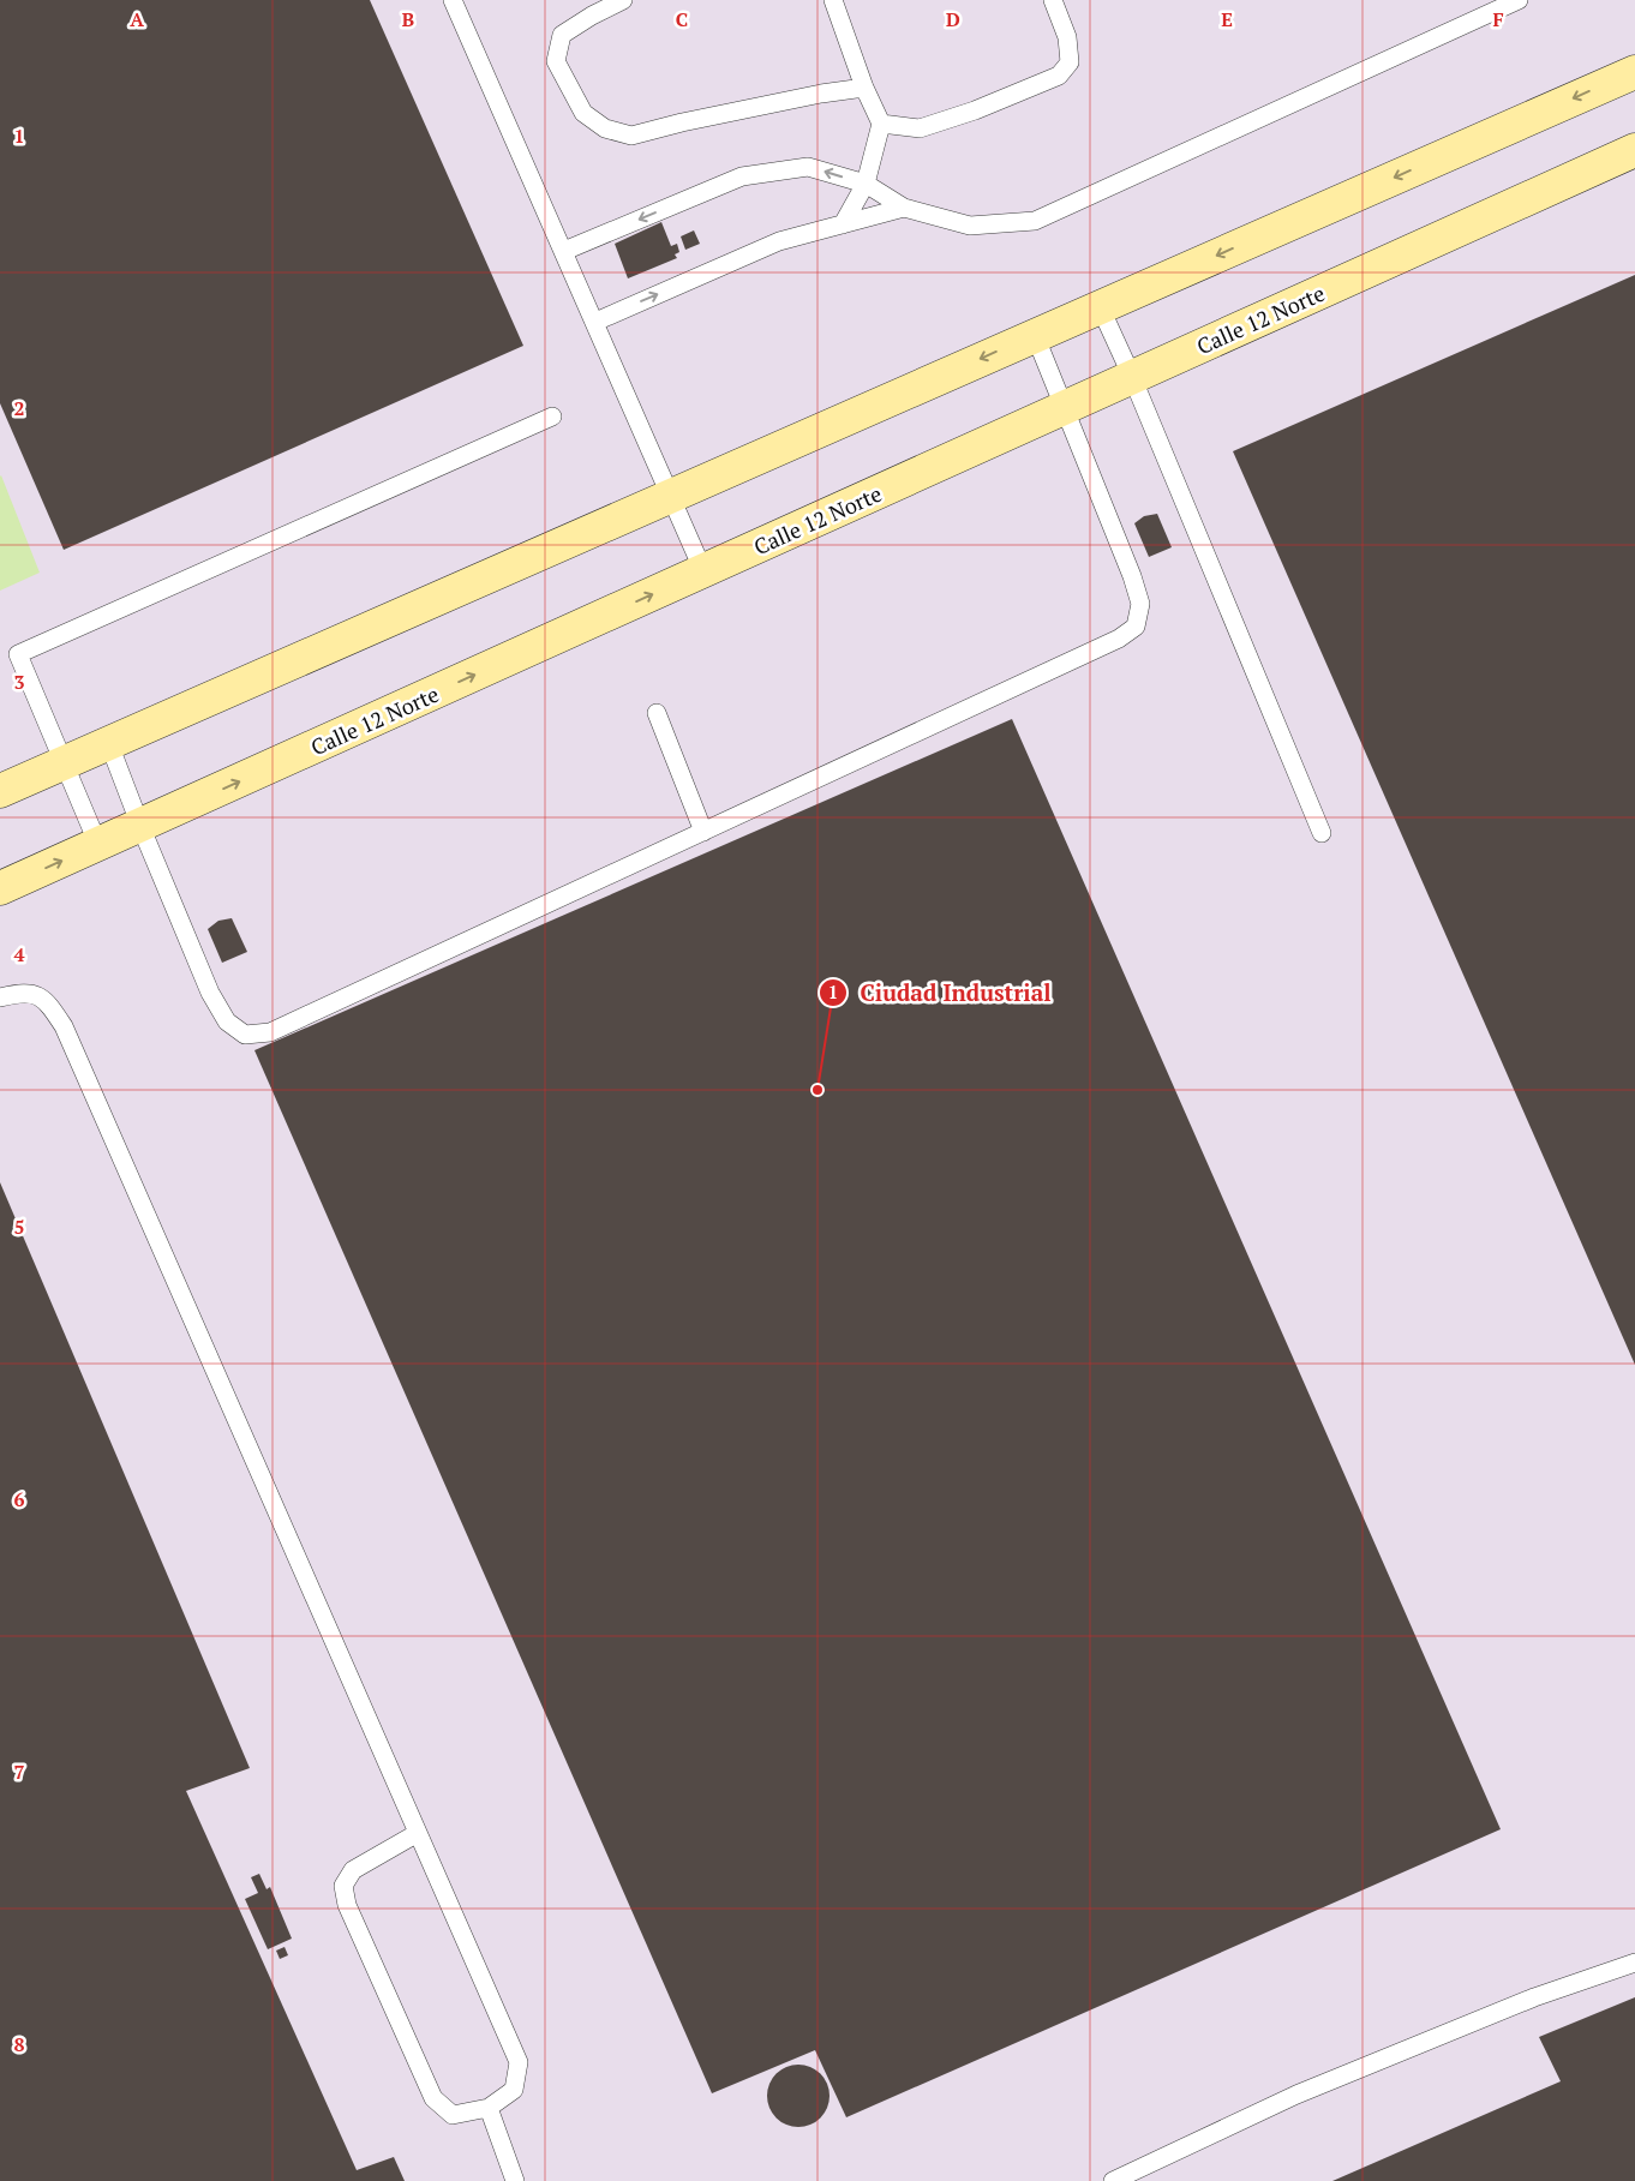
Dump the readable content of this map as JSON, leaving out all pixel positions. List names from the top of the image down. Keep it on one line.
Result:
{"streets":{"main road":["Calle 12 Norte"]},"places":["Ciudad Industrial"],"grid":{"columns":["A","B","C","D","E","F"],"rows":["1","2","3","4","5","6","7","8"]}}
